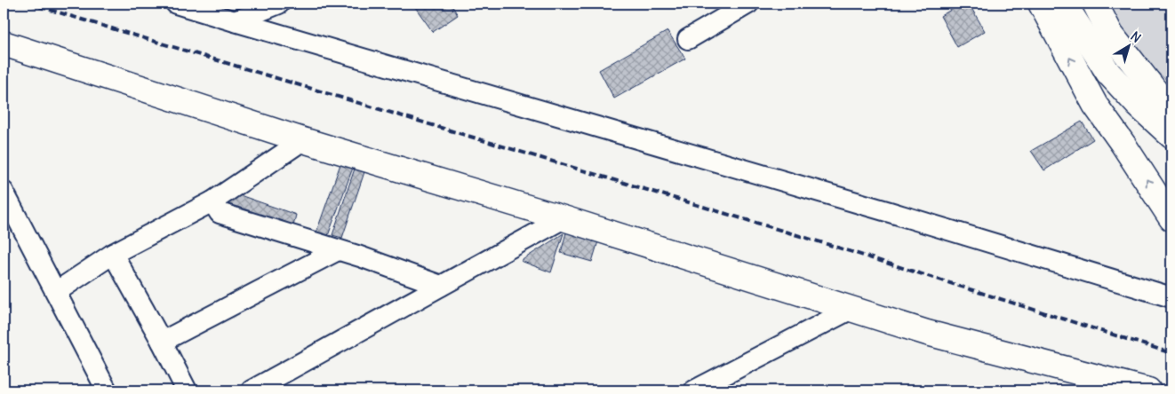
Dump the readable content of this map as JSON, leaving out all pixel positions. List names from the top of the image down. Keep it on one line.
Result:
{"north":"top right"}
